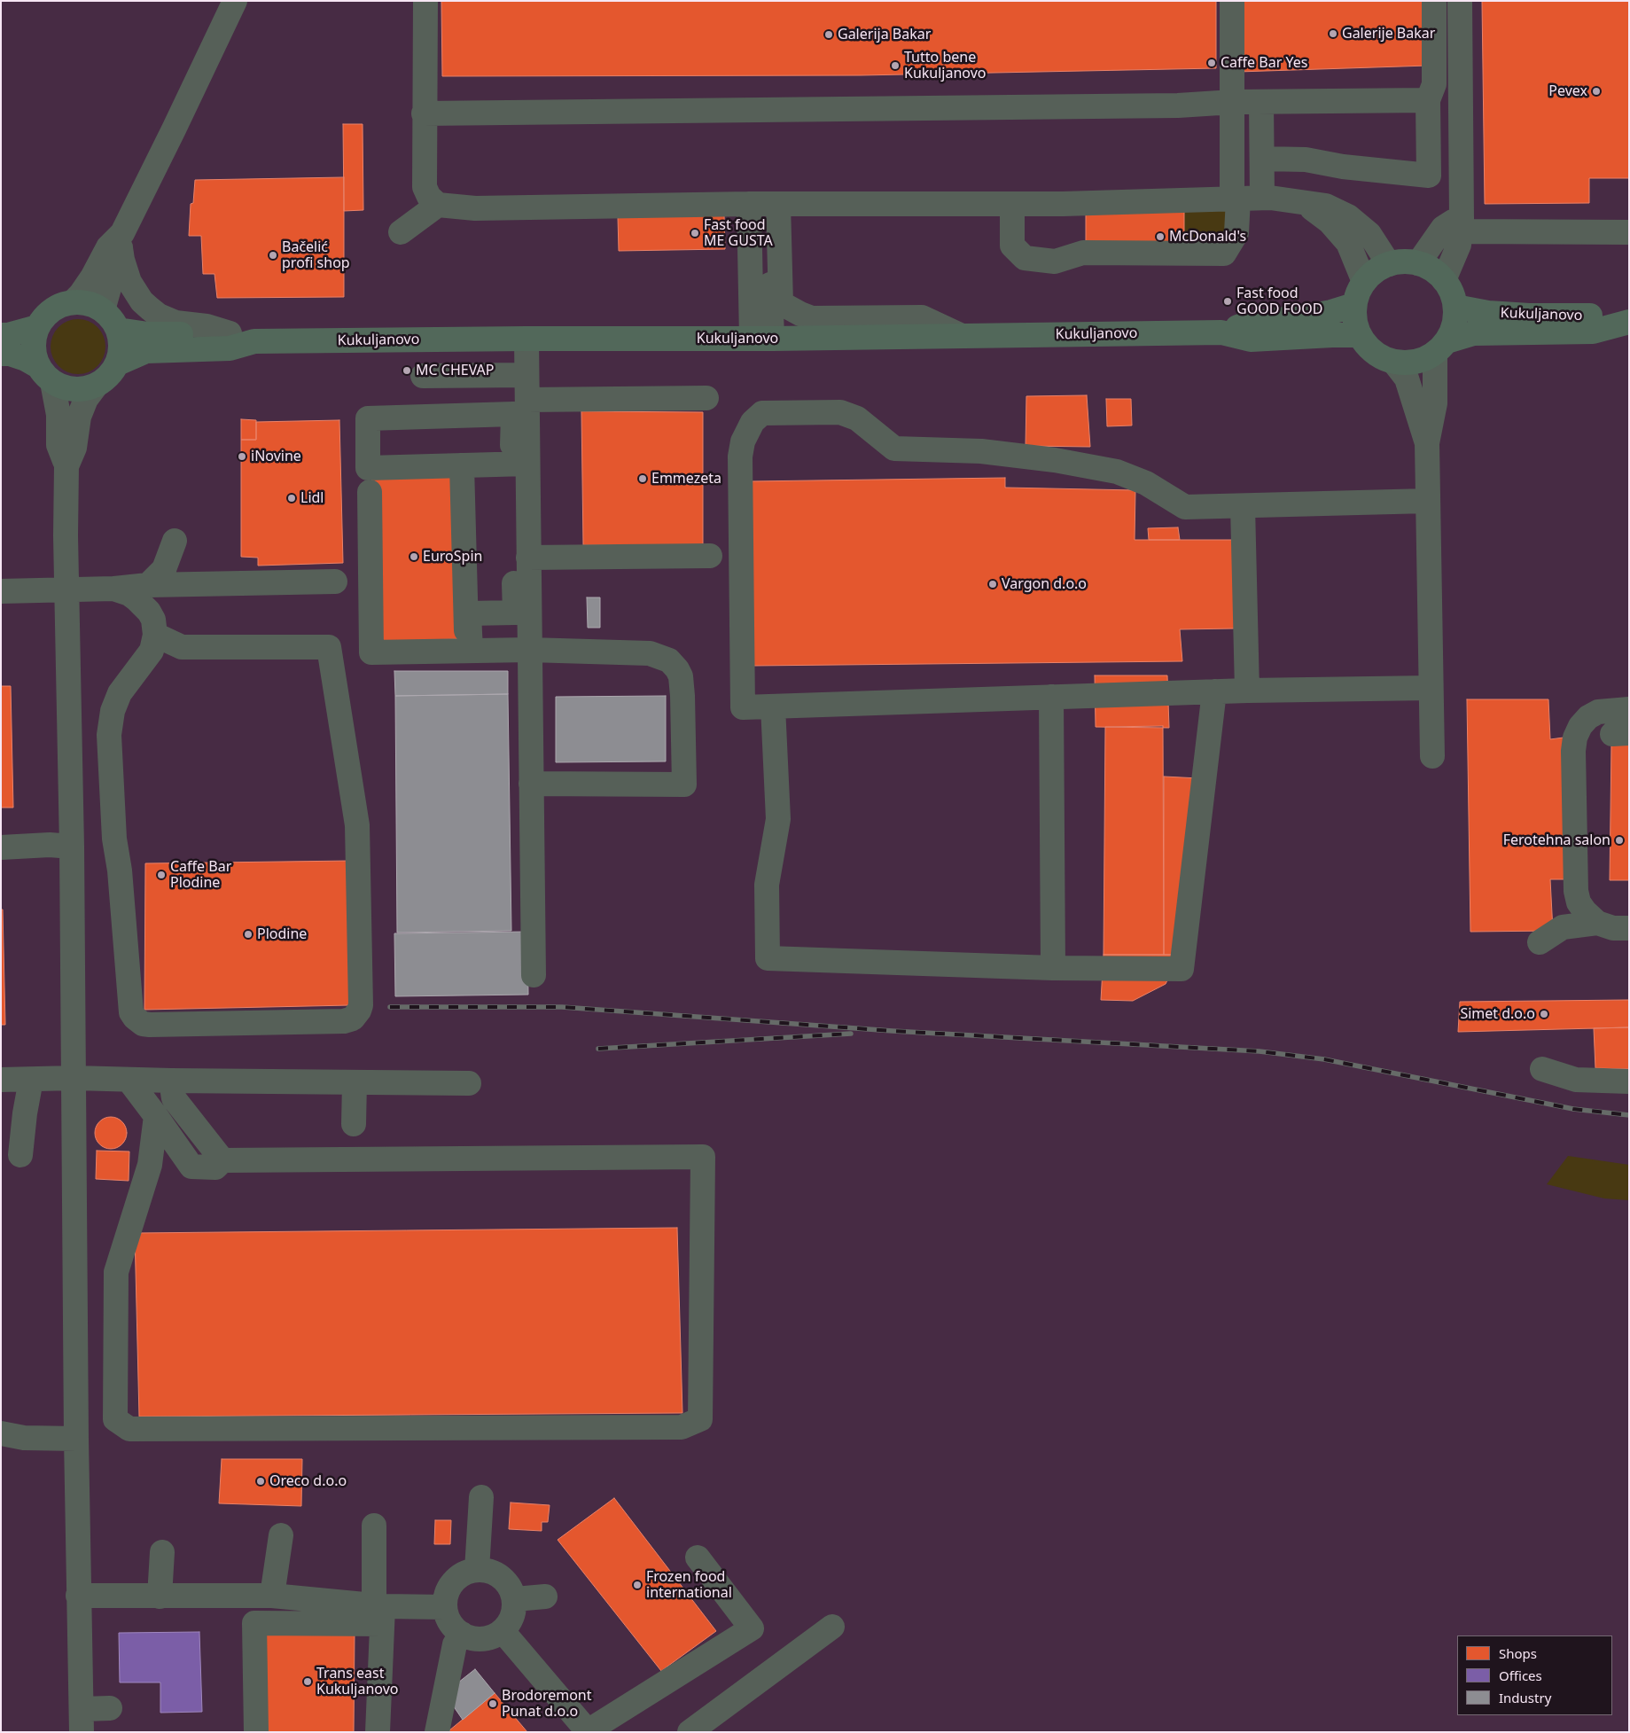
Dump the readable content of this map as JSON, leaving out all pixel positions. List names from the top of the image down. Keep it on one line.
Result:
{"streets":{"main road":["Kukuljanovo"]},"places":["Galerije Bakar","Galerija Bakar","Caffe Bar Yes","Tutto bene Kukuljanovo","Pevex","Fast food ME GUSTA","McDonald's","Bačelić profi shop","Fast food GOOD FOOD","MC CHEVAP","iNovine","Emmezeta","Lidl","EuroSpin","Vargon d.o.o","Ferotehna salon","Caffe Bar Plodine","Plodine","Simet d.o.o","Oreco d.o.o","Frozen food international","Trans east Kukuljanovo","Brodoremont Punat d.o.o"],"legend":["Shops","Offices","Industry"]}
